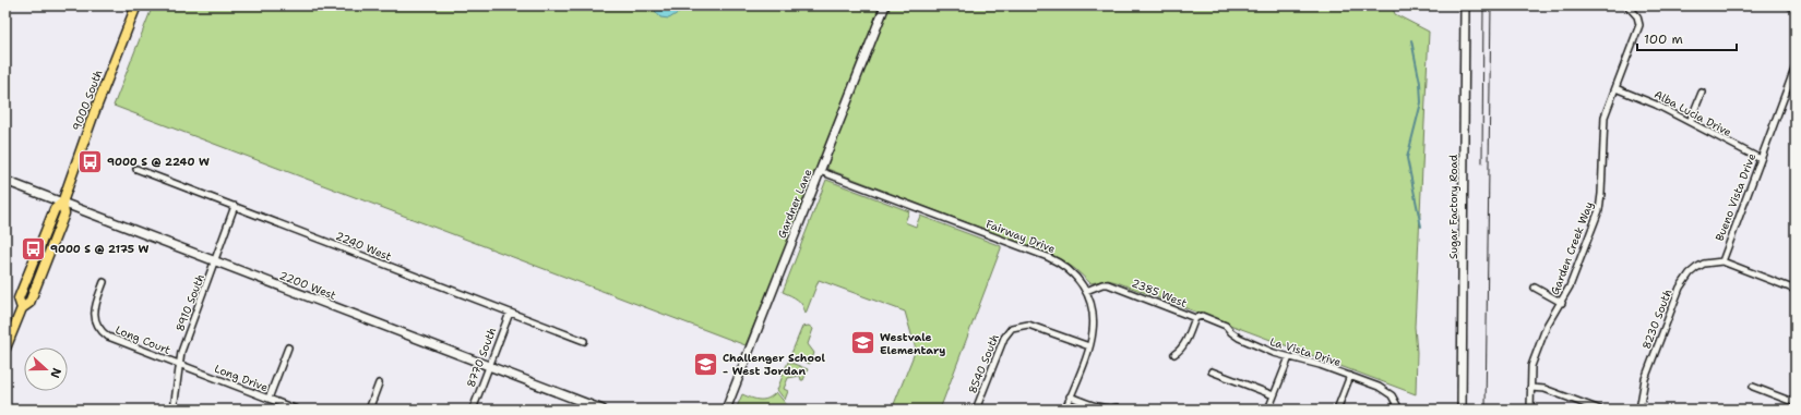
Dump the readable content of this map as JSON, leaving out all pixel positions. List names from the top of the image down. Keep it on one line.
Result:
{"streets":{"main road":["9000 South"],"street":["Alba Lucia Drive","Bueno Vista Drive","Gardner Lane","Sugar Factory Road","Fairway Drive","2240 West","Garden Creek Way","2200 West","2385 West","8910 South","8230 South","Long Court","La Vista Drive","8770 South","8540 South","Long Drive"]},"crossings":[["9000 South","2200 West"],["Alba Lucia Drive","Bueno Vista Drive"],["Alba Lucia Drive","Garden Creek Way"],["Bueno Vista Drive","8230 South"],["Gardner Lane","Fairway Drive"],["Fairway Drive","2385 West"],["Fairway Drive","8540 South"],["2240 West","8910 South"],["2240 West","8770 South"],["2200 West","8910 South"],["2200 West","8770 South"],["2385 West","La Vista Drive"],["8910 South","Long Court"],["8910 South","Long Drive"],["Long Court","Long Drive"]],"places":{"bus stop":["9000 S @ 2240 W","9000 S @ 2175 W"],"school or university":["Westvale Elementary","Challenger School - West Jordan"]},"scale_bar":"100 m","north":"right"}
